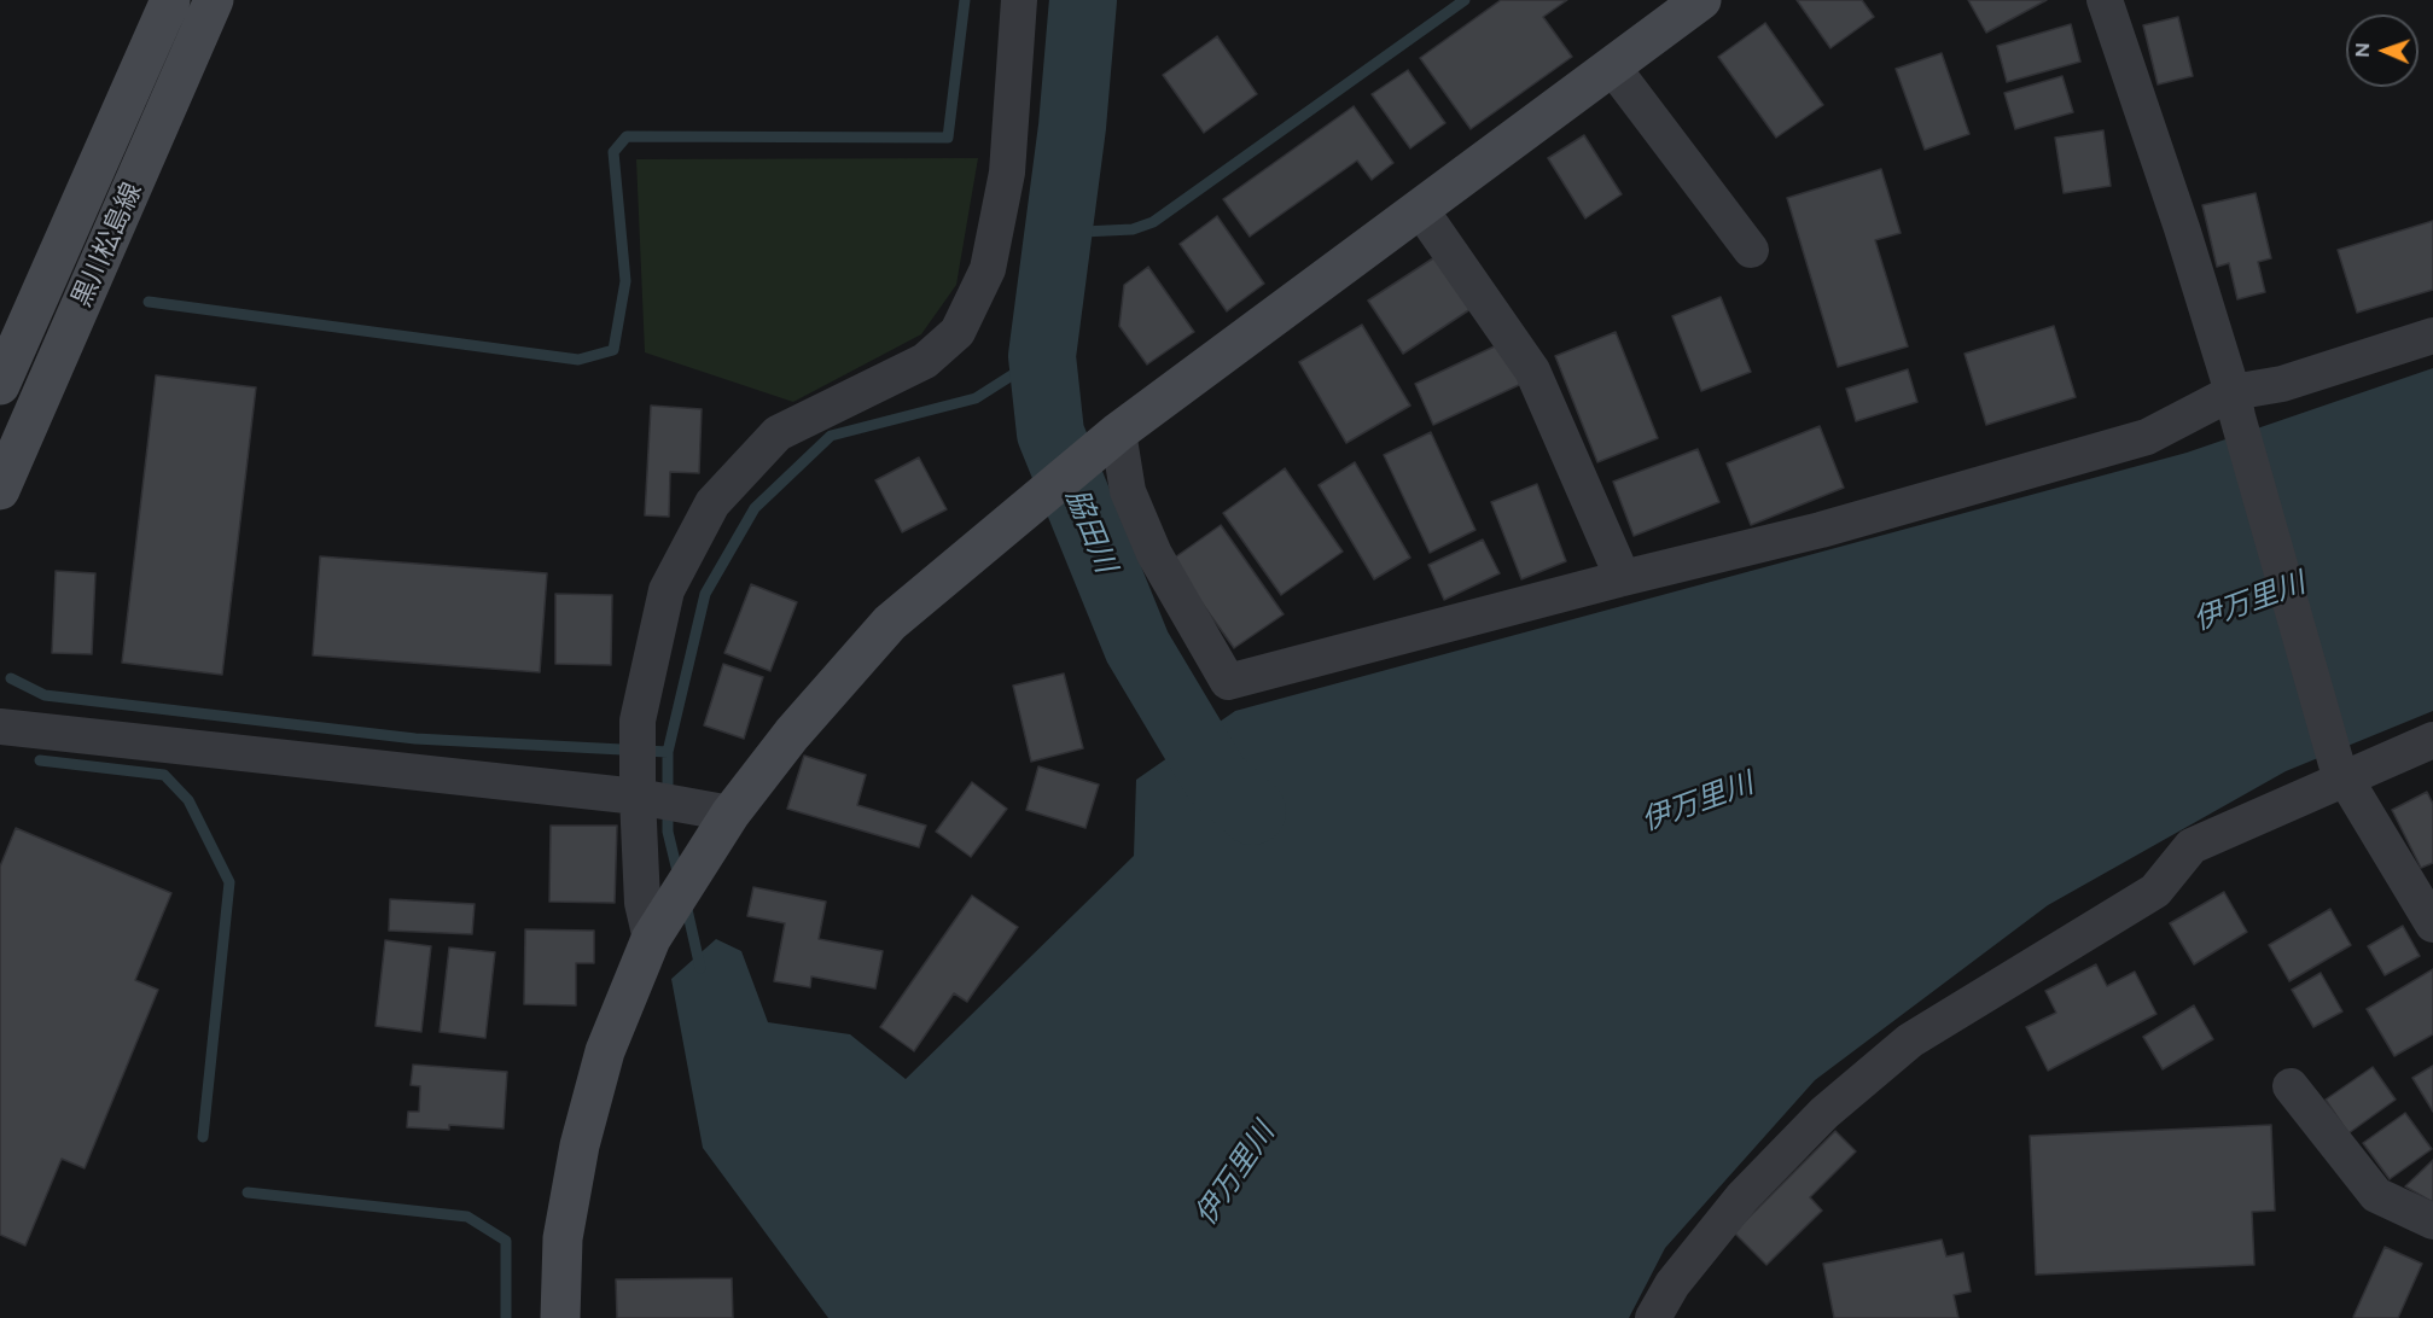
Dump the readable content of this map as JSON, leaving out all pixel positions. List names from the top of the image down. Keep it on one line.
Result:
{"streets":{"street":["黒川松島線"]},"water":["脇田川","伊万里川"],"north":"left"}
